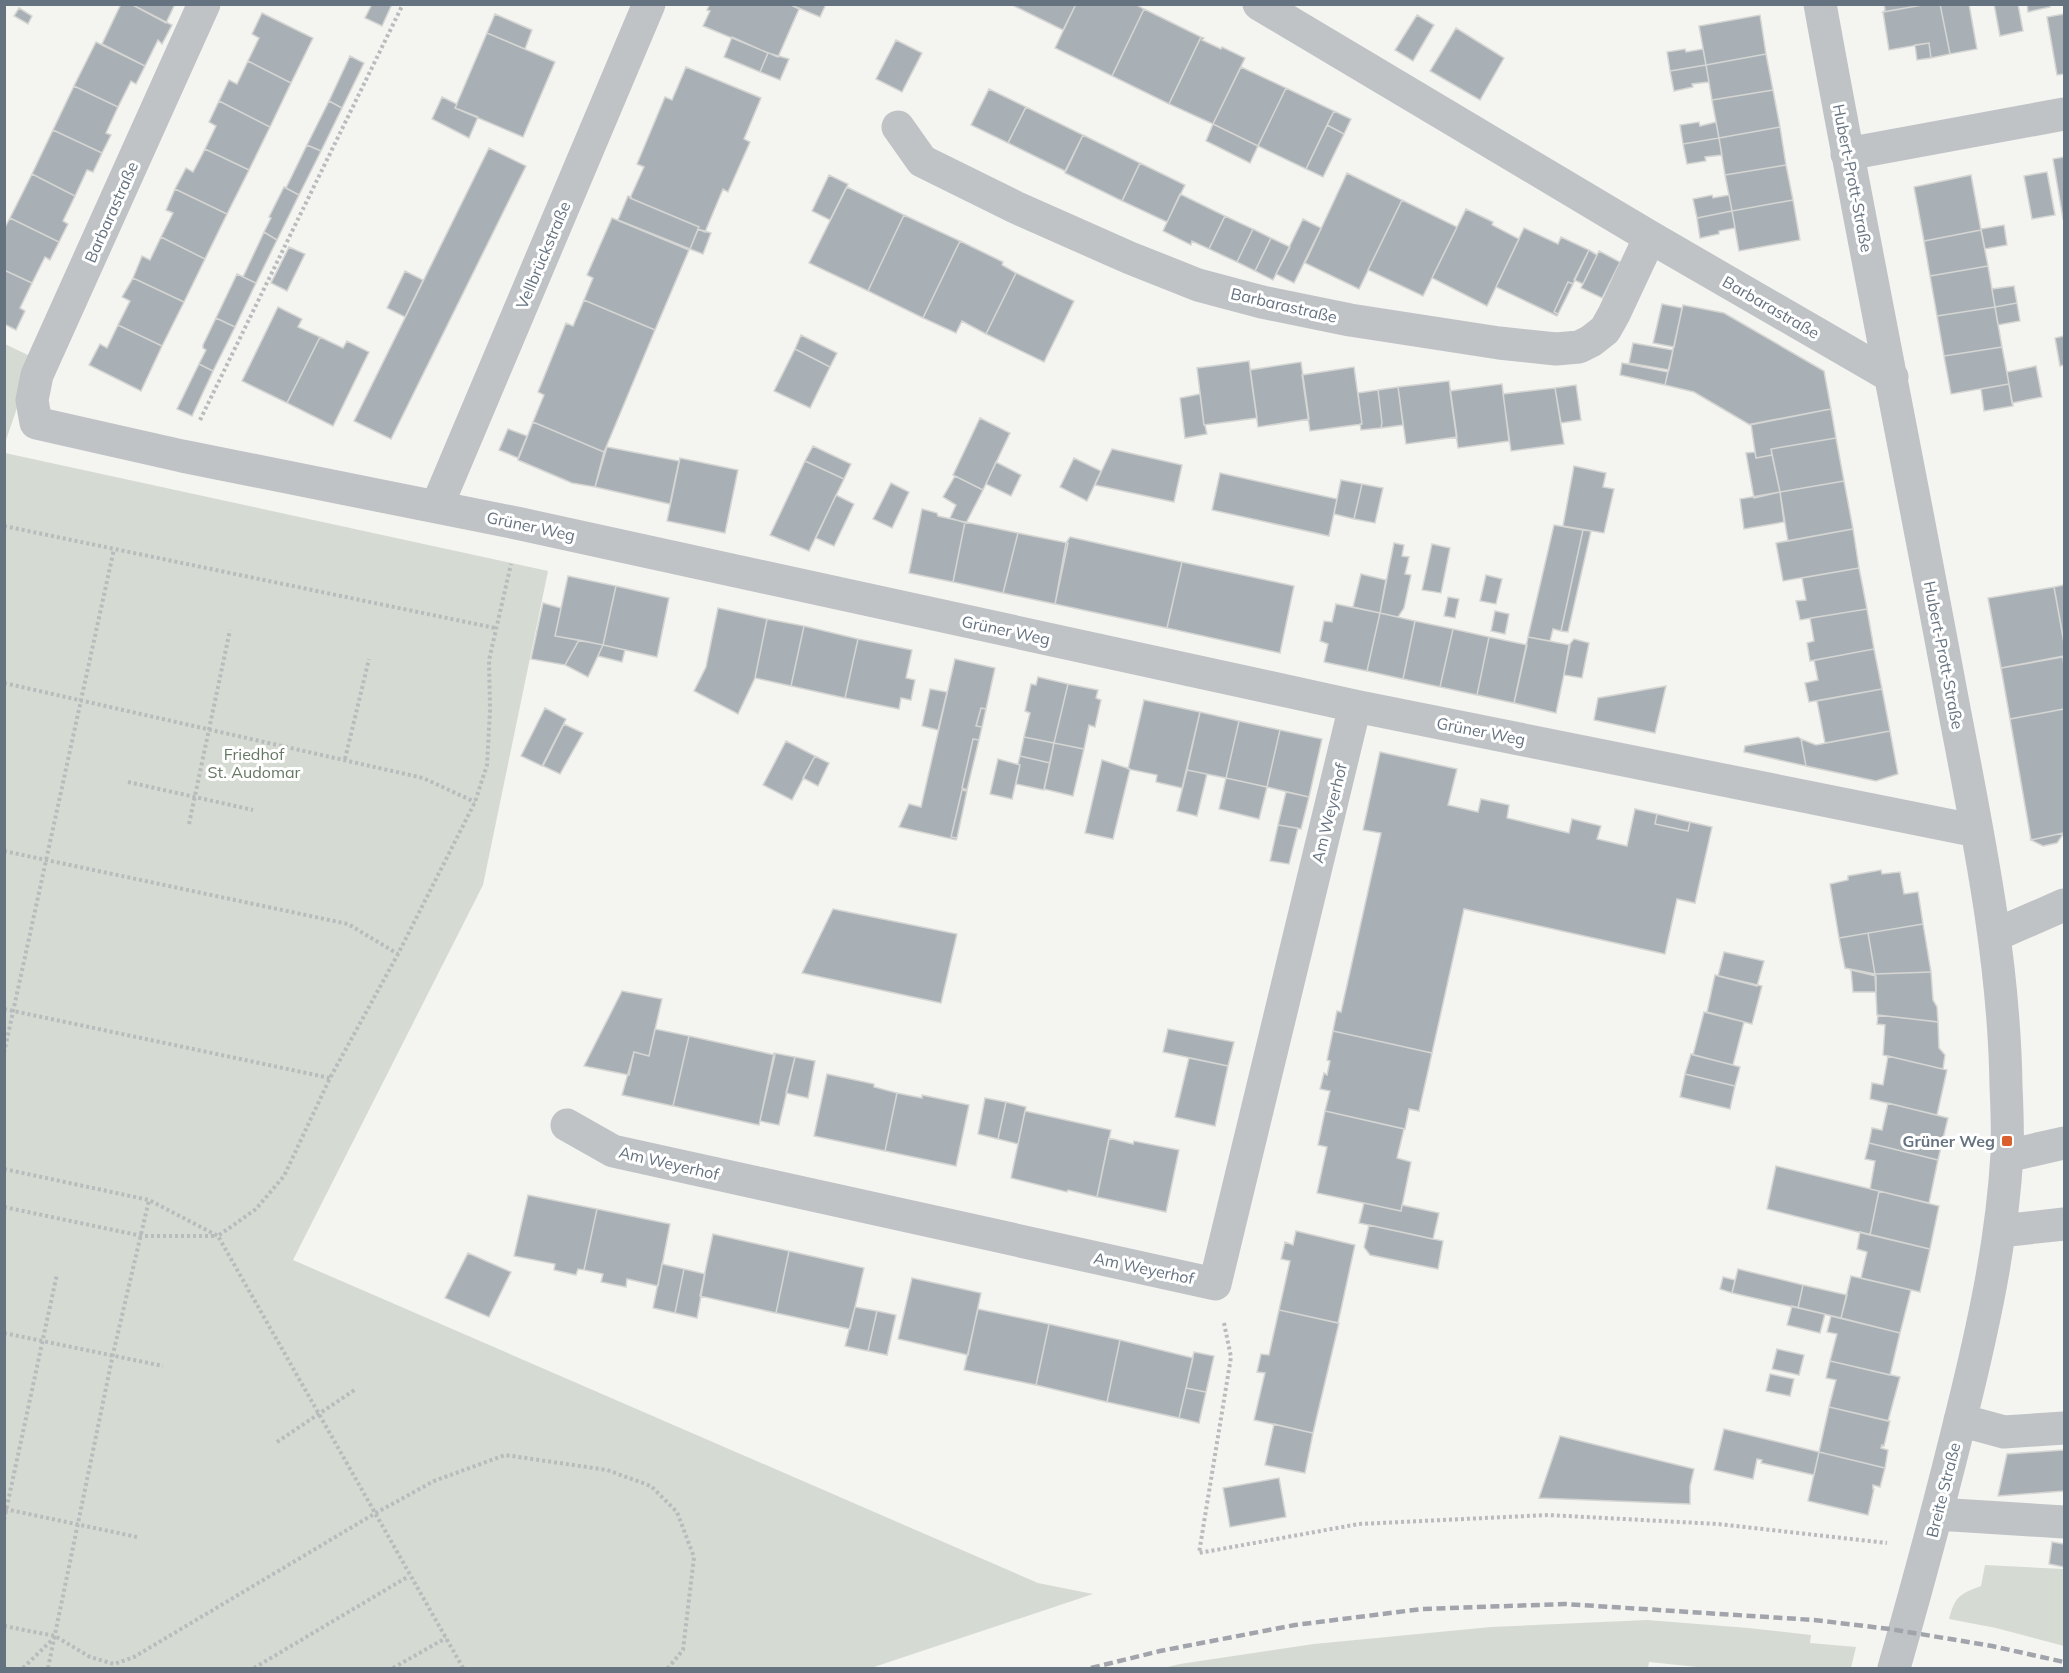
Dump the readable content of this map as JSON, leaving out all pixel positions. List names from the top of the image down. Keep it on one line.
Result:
{"streets":{"street":["Hubert-Prott-Straße","Barbarastraße","Vellbrückstraße","Grüner Weg","Am Weyerhof","Breite Straße"]},"crossings":[["Hubert-Prott-Straße","Barbarastraße"],["Hubert-Prott-Straße","Grüner Weg"],["Hubert-Prott-Straße","Breite Straße"],["Barbarastraße","Grüner Weg"],["Vellbrückstraße","Grüner Weg"],["Grüner Weg","Am Weyerhof"]],"parks":["Friedhof St. Audomar"],"places":{"transit":["Grüner Weg"]}}
